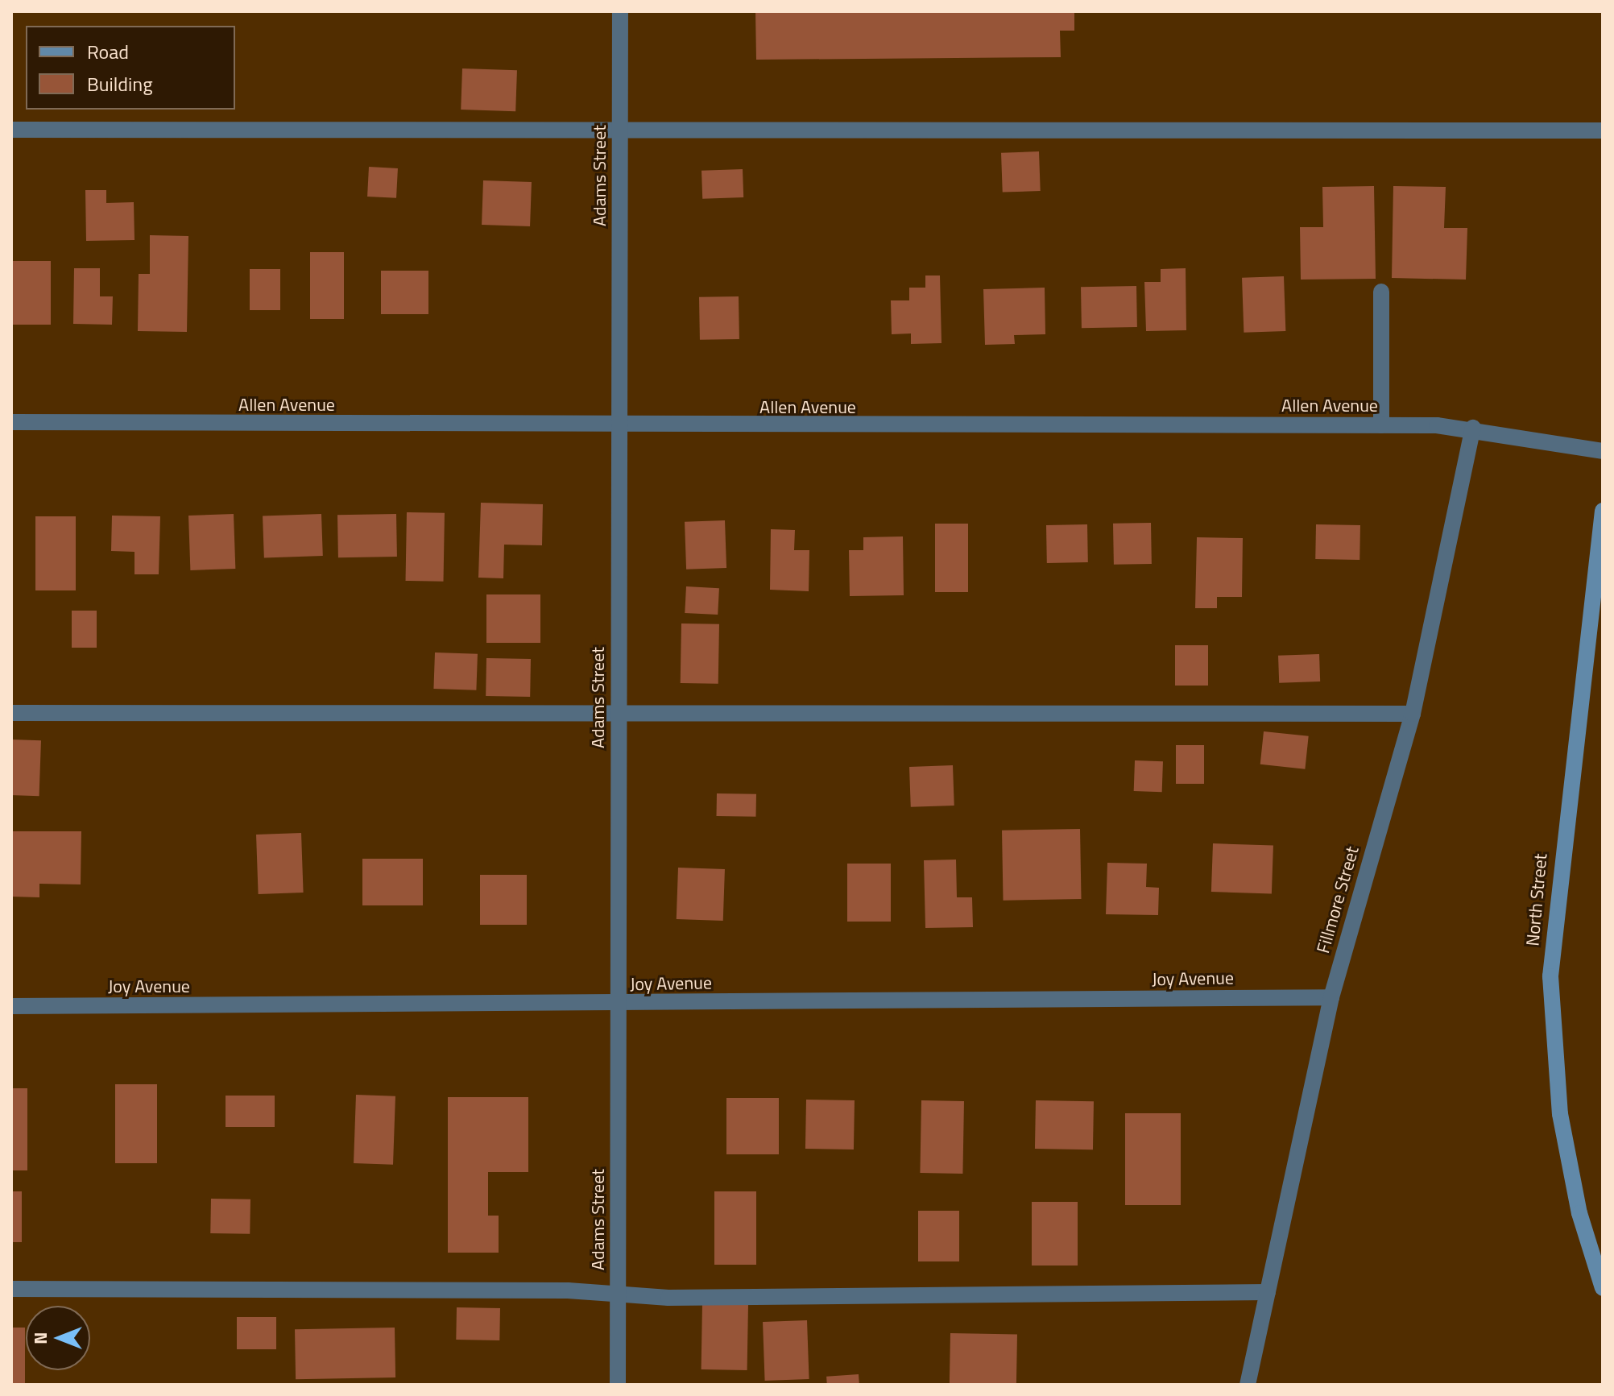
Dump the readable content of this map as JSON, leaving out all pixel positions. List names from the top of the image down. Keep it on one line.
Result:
{"streets":{"main road":["North Street"],"street":["Adams Street","Allen Avenue","Fillmore Street","Joy Avenue"]},"crossings":[["Adams Street","Allen Avenue"],["Adams Street","Joy Avenue"],["Allen Avenue","Fillmore Street"],["Fillmore Street","Joy Avenue"]],"legend":["Road","Building"],"north":"left"}
